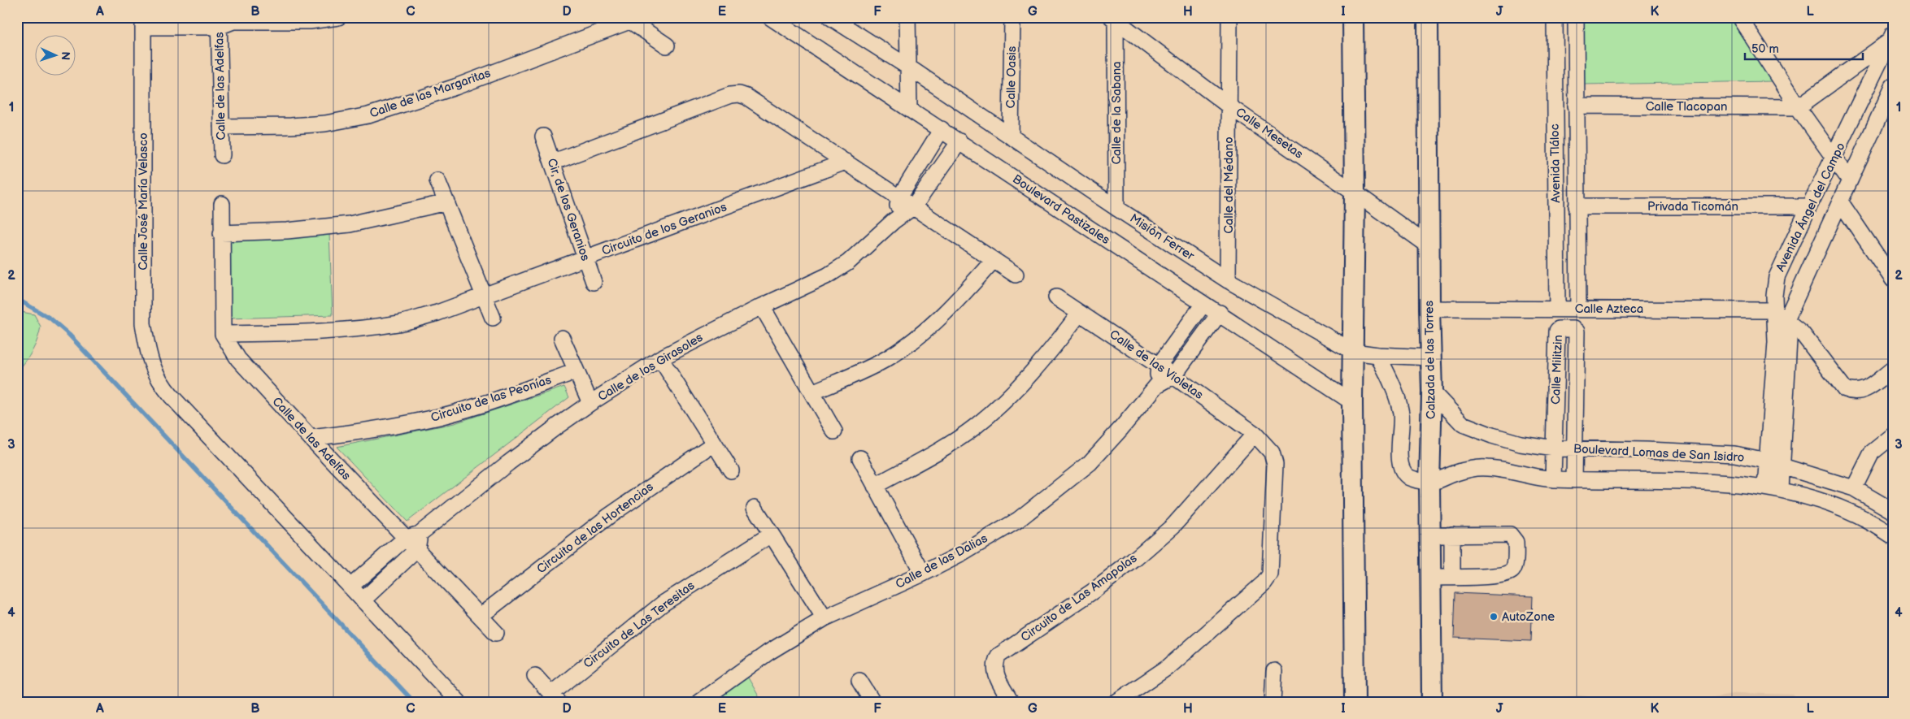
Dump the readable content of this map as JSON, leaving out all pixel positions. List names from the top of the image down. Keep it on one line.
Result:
{"streets":{"main road":["Calzada de las Torres"],"street":["Calle Oasis","Calle de las Adelfas","Calle de las Margaritas","Calle Tlacopan","Calle de la Sabana","Calle Mesetas","Avenida Tláloc","Calle del Médano","Calle José María Velasco","Privada Ticomán","Avenida Ángel del Campo","Cir, de los Geranios","Boulevard Pastizales","Circuito de los Geranios","Misión Ferrer","Calle Azteca","Calle de las Violetas","Calle de los Girasoles","Calle Militzin","Circuito de las Peonías","Boulevard Lomas de San Isidro","Circuito de las Hortencias","Calle de las Dalias","Circuito de Las Amapolas","Circuito de Las Teresitas"]},"crossings":[["Calle Oasis","Misión Ferrer"],["Calle de las Adelfas","Calle de las Margaritas"],["Calle de las Adelfas","Circuito de los Geranios"],["Calle de las Adelfas","Calle de los Girasoles"],["Calle de las Adelfas","Circuito de las Peonías"],["Calle Tlacopan","Avenida Tláloc"],["Calle de la Sabana","Calle Mesetas"],["Calle de la Sabana","Misión Ferrer"],["Calle Mesetas","Calle del Médano"],["Calle Mesetas","Calzada de las Torres"],["Avenida Tláloc","Privada Ticomán"],["Avenida Tláloc","Calle Azteca"],["Calle del Médano","Misión Ferrer"],["Calle José María Velasco","Calle de los Girasoles"],["Privada Ticomán","Avenida Ángel del Campo"],["Avenida Ángel del Campo","Calle Azteca"],["Avenida Ángel del Campo","Boulevard Lomas de San Isidro"],["Cir, de los Geranios","Circuito de los Geranios"],["Boulevard Pastizales","Calle de los Girasoles"],["Boulevard Pastizales","Calle de las Dalias"],["Misión Ferrer","Calzada de las Torres"],["Calle Azteca","Calzada de las Torres"],["Calzada de las Torres","Boulevard Lomas de San Isidro"],["Calle de las Violetas","Calle de las Dalias"],["Calle de las Violetas","Circuito de Las Amapolas"],["Calle Militzin","Boulevard Lomas de San Isidro"]],"places":["AutoZone"],"scale_bar":"50 m","north":"right","grid":{"columns":["A","B","C","D","E","F","G","H","I","J","K","L"],"rows":["1","2","3","4"]}}
